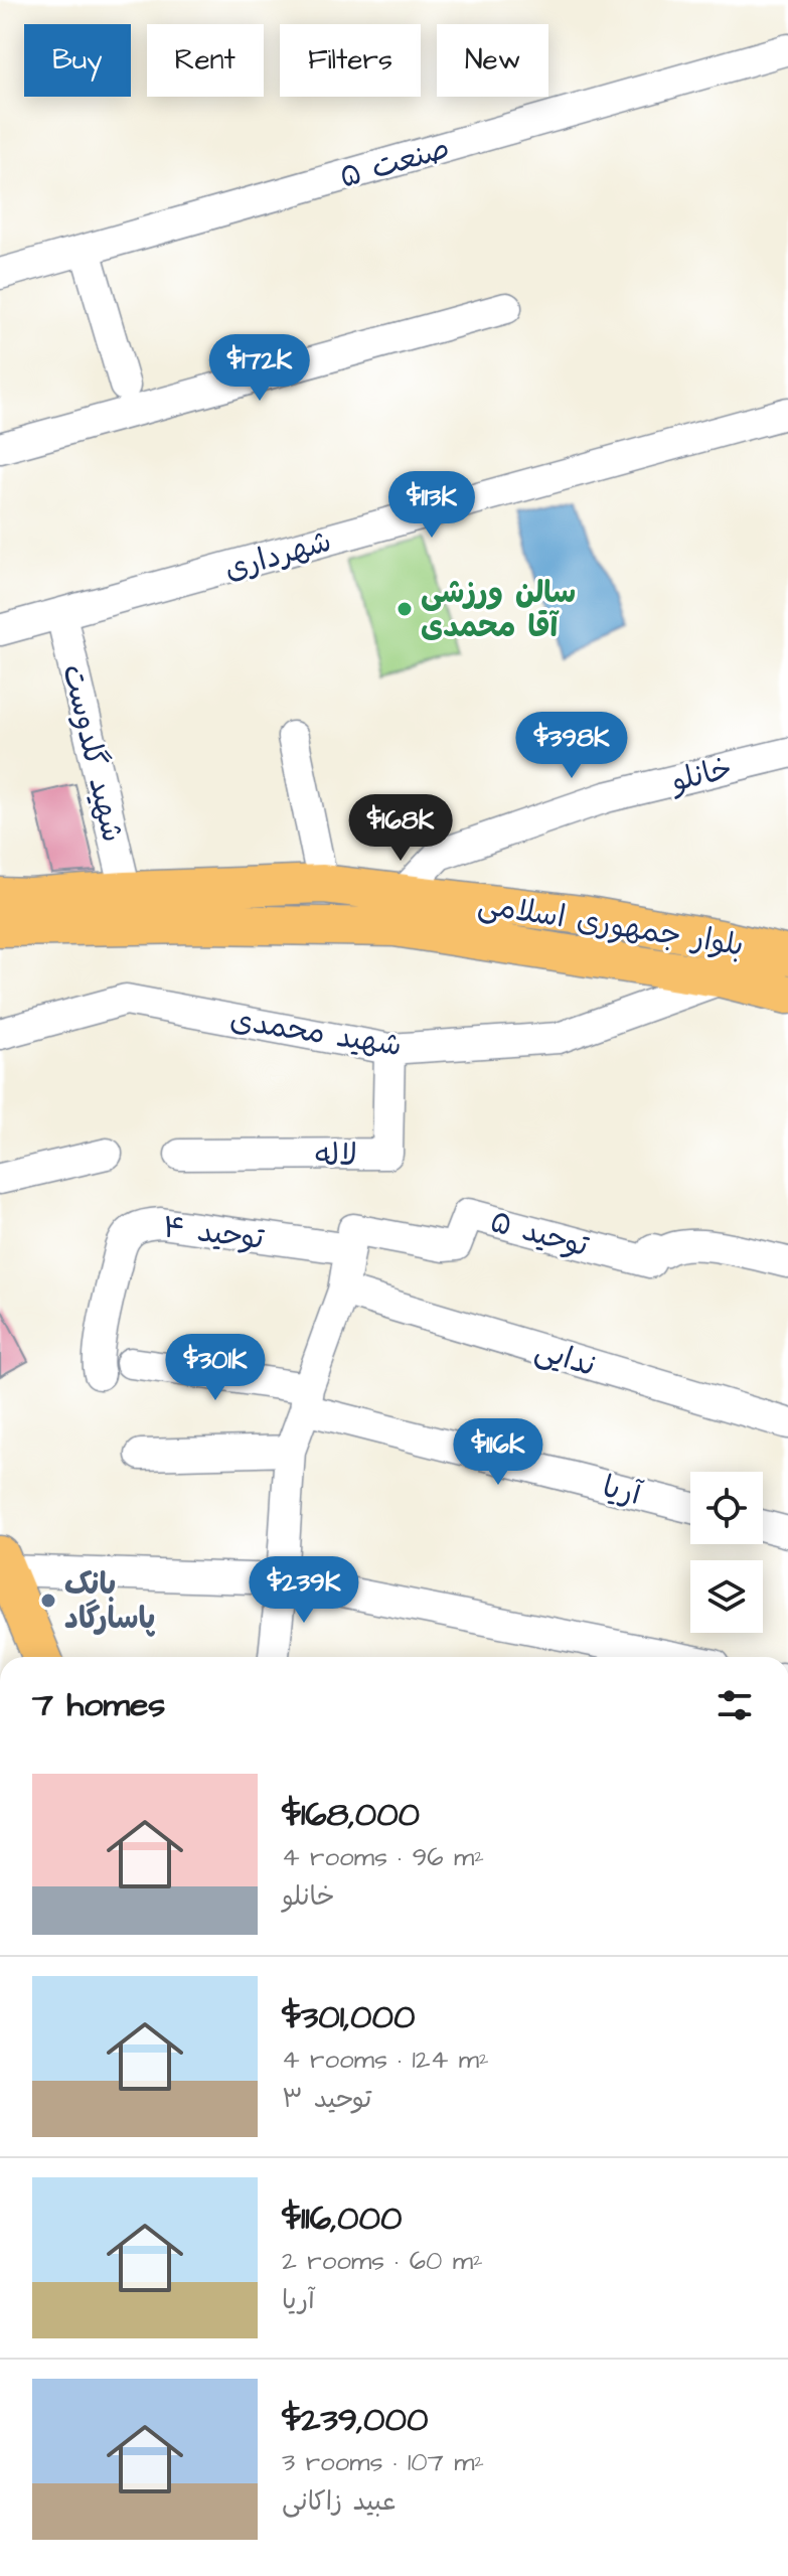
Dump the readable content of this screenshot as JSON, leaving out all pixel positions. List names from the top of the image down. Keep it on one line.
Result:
{"streets":{"main road":["بلوار جمهوری اسلامی"],"street":["صنعت ۵","شهرداری","شهید گلدوست","خانلو","شهید محمدی","لاله","توحید ۴","توحید ۵","ندایی","آریا"]},"crossings":[["شهرداری","شهید گلدوست"],["شهید گلدوست","بلوار جمهوری اسلامی"],["خانلو","بلوار جمهوری اسلامی"],["بلوار جمهوری اسلامی","شهید محمدی"],["شهید محمدی","لاله"],["توحید ۴","توحید ۵"]],"places":["سالن ورزشی آقا محمدی","بانک پاسارگاد"],"page":{"chip":["Buy","Rent","Filters","New"],"price":["$172K","$113K","$398K","$168K","$301K","$116K","$239K"],"heading":"7 homes","list":[{"name":"$168,000","note":"4 rooms · 96 m² · خانلو"},{"name":"$301,000","note":"4 rooms · 124 m² · توحید ۳"},{"name":"$116,000","note":"2 rooms · 60 m² · آریا"},{"name":"$239,000","note":"3 rooms · 107 m² · عبید زاکانی"}]}}
